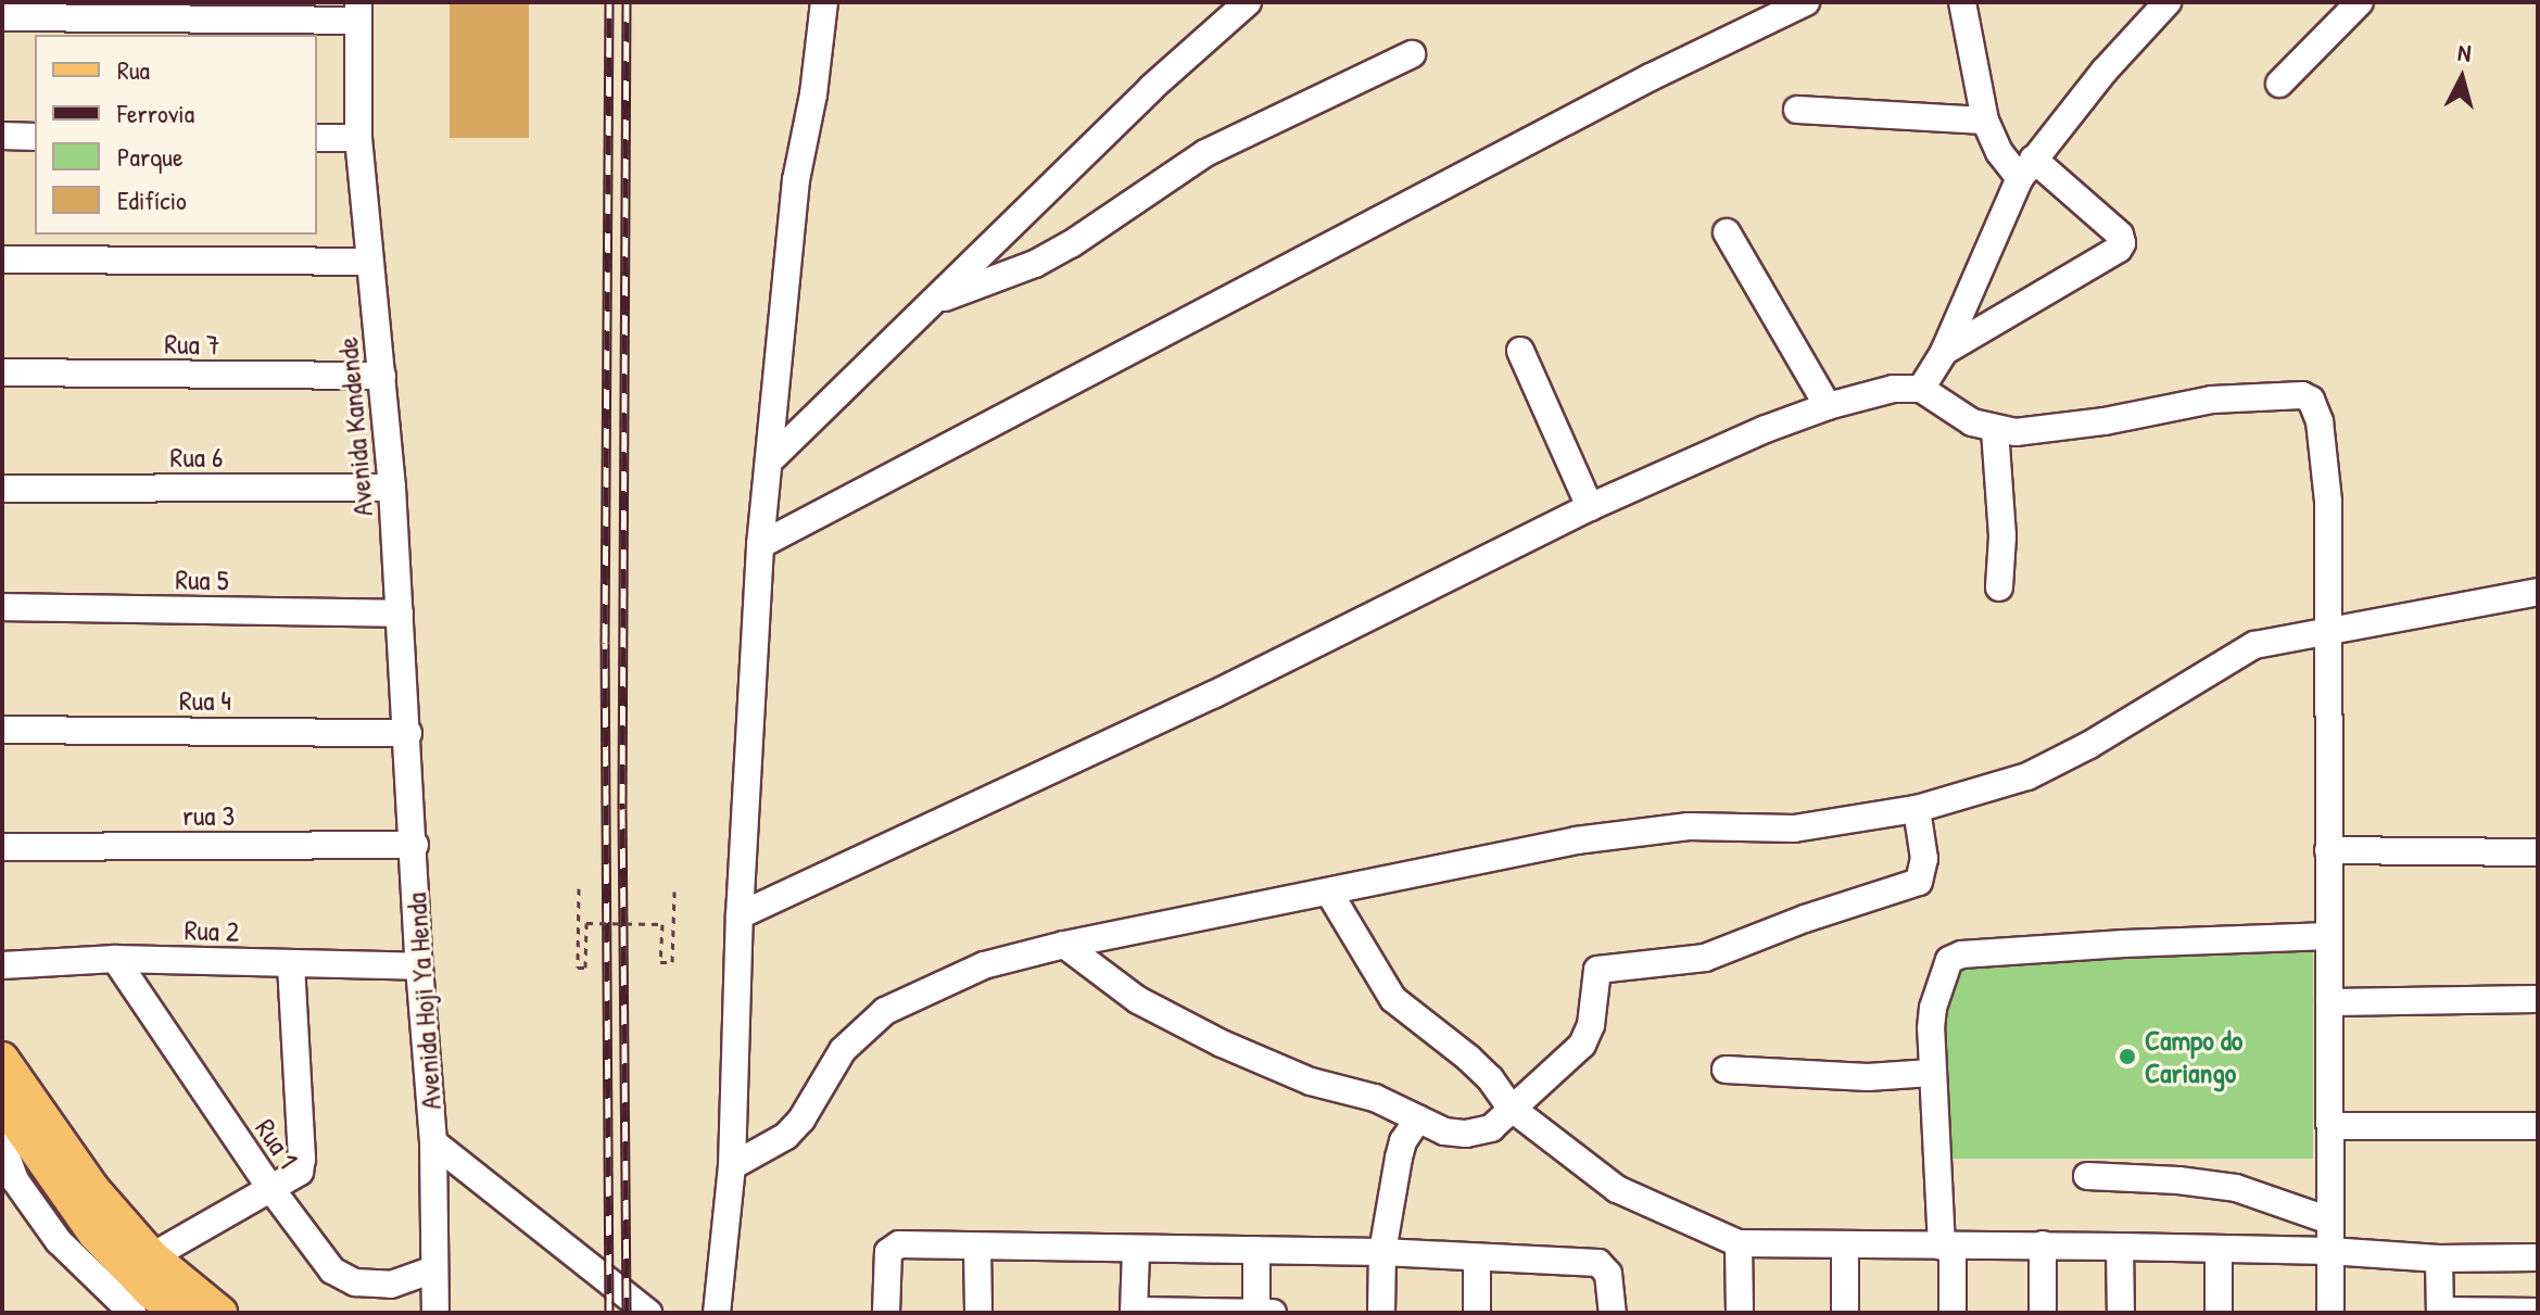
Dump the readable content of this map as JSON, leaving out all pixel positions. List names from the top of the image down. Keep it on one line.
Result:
{"streets":{"street":["Rua 7","Avenida Kandende","Rua 6","Rua 5","Rua 4","rua 3","Rua 2","Avenida Hoji Ya Henda","Rua 1"]},"crossings":[["Rua 7","Avenida Kandende"],["Avenida Kandende","Rua 6"],["Avenida Kandende","Rua 5"],["Avenida Kandende","Rua 4"],["Avenida Kandende","rua 3"],["Avenida Kandende","Avenida Hoji Ya Henda"],["rua 3","Avenida Hoji Ya Henda"],["Rua 2","Avenida Hoji Ya Henda"],["Rua 2","Rua 1"]],"places":["Campo do Cariango"],"legend":["Rua","Ferrovia","Parque","Edifício"],"north":"top"}
